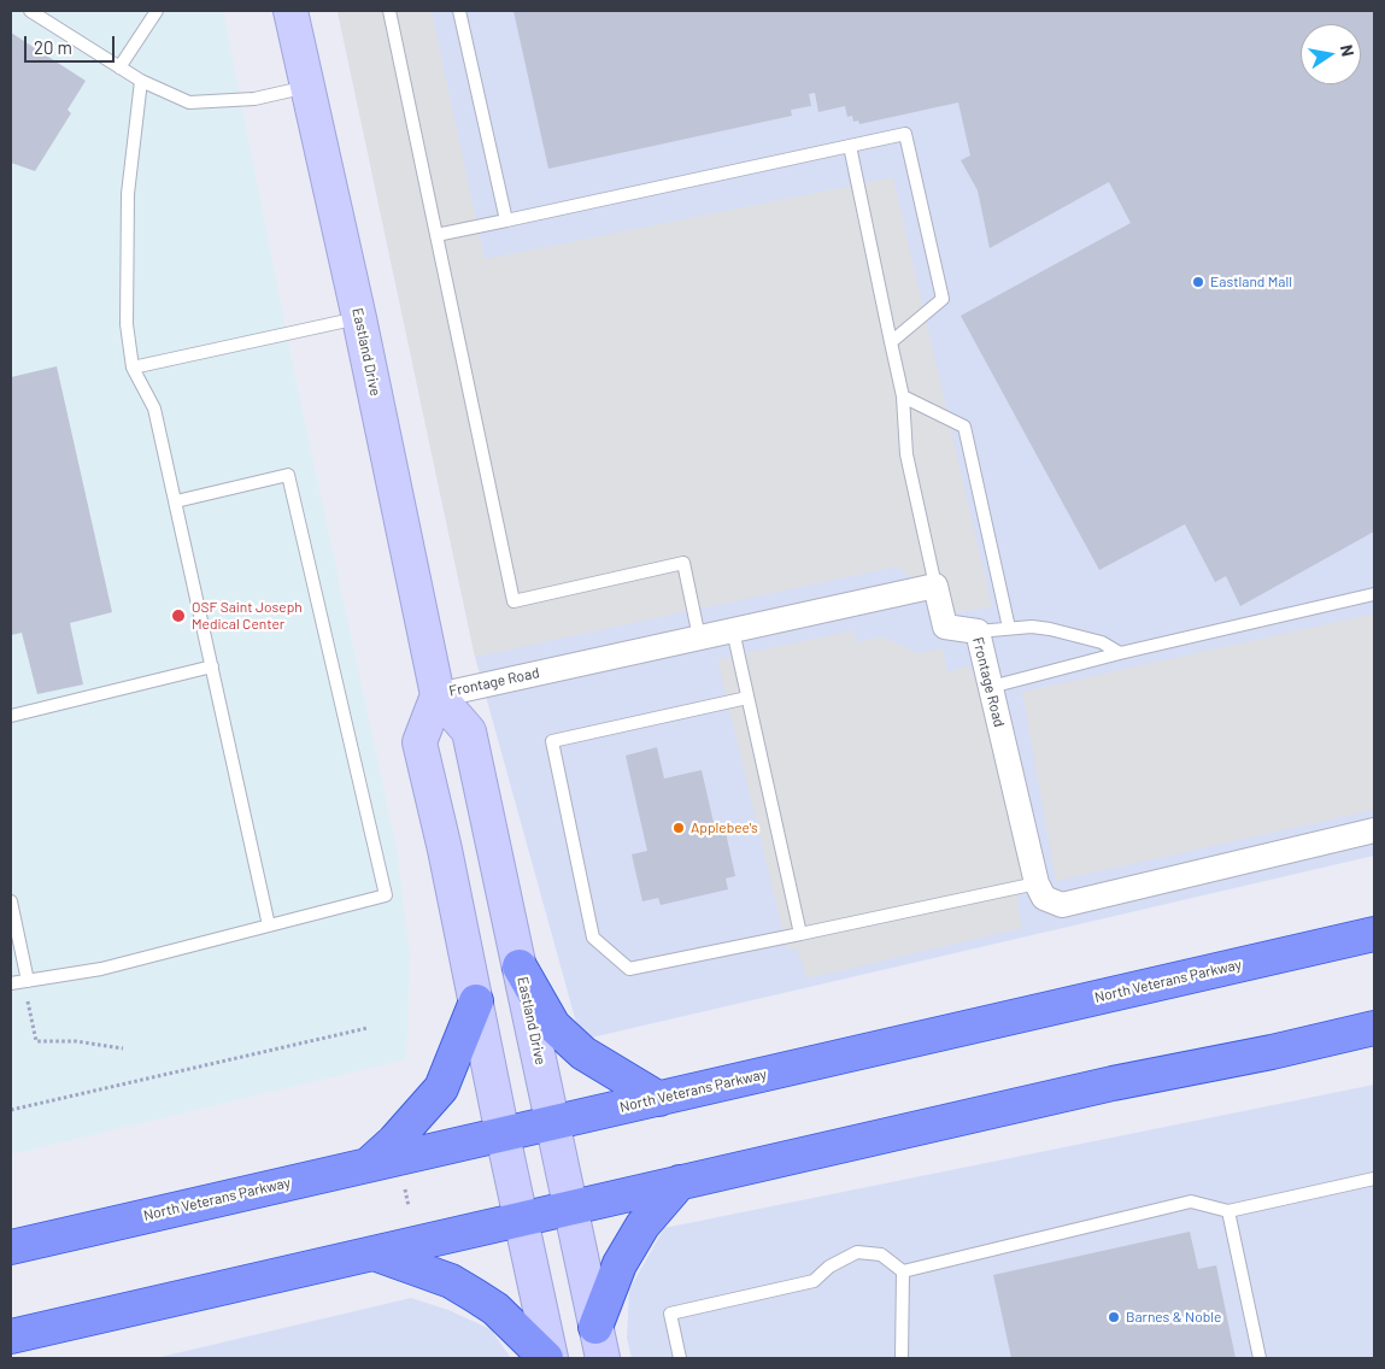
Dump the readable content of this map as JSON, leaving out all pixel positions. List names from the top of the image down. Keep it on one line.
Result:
{"streets":{"highway":["North Veterans Parkway"],"main road":["Eastland Drive"],"street":["Frontage Road"]},"crossings":[["Eastland Drive","Frontage Road"],["Eastland Drive","North Veterans Parkway"]],"places":["Eastland Mall","OSF Saint Joseph Medical Center","Applebee's","Barnes & Noble"],"scale_bar":"20 m","north":"right"}
